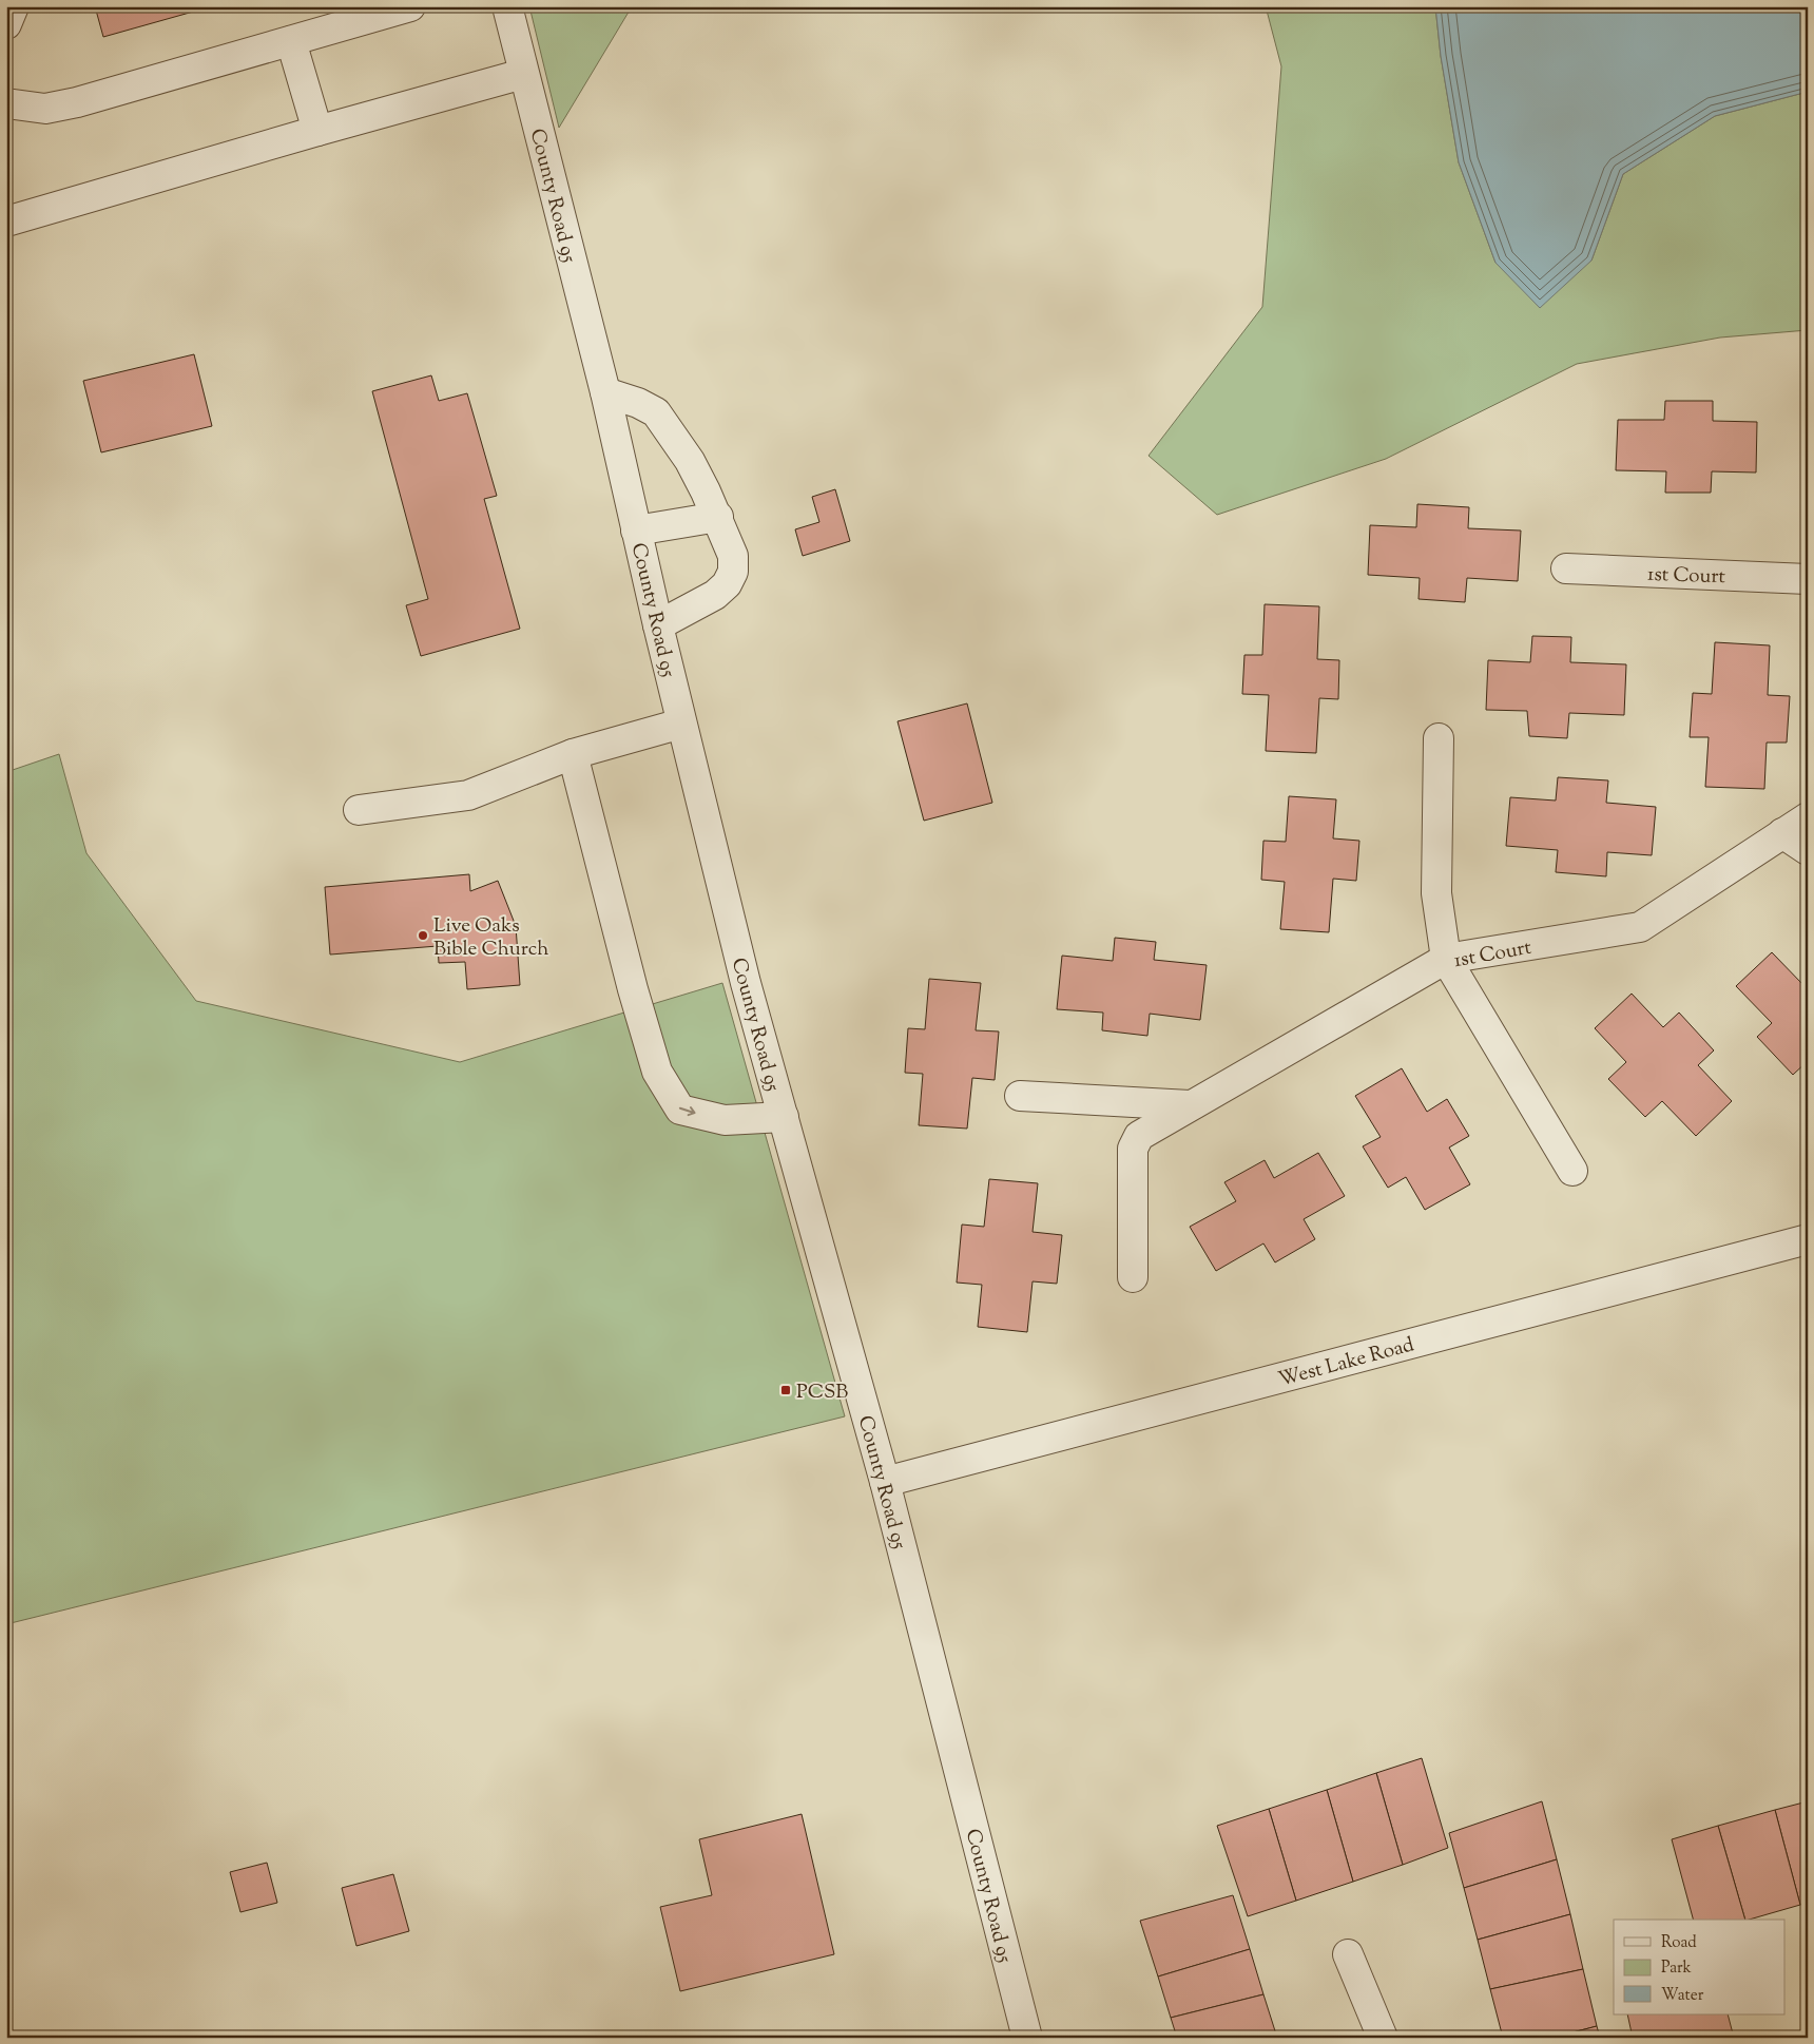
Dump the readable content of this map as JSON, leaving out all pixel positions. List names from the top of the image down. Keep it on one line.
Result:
{"streets":{"street":["County Road 95","1st Court","West Lake Road"]},"crossings":[["County Road 95","West Lake Road"]],"places":{"other":["Live Oaks Bible Church"],"transit":["PCSB"]},"legend":["Road","Park","Water"]}
